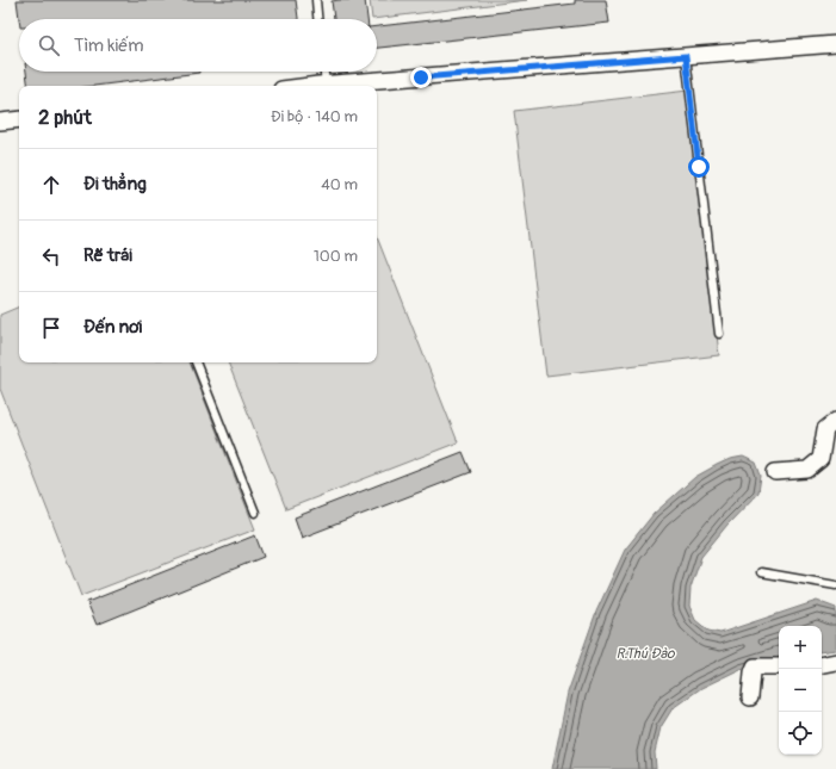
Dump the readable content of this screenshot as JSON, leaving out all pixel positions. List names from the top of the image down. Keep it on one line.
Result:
{"water":["R.Thú Đào"],"page":{"search":"Tìm kiếm","heading":["2 phút","Đi bộ · 140 m"],"list":[["Đi thẳng","40 m"],["Rẽ trái","100 m"],"Đến nơi"],"map_buttons":["+","−"]}}
